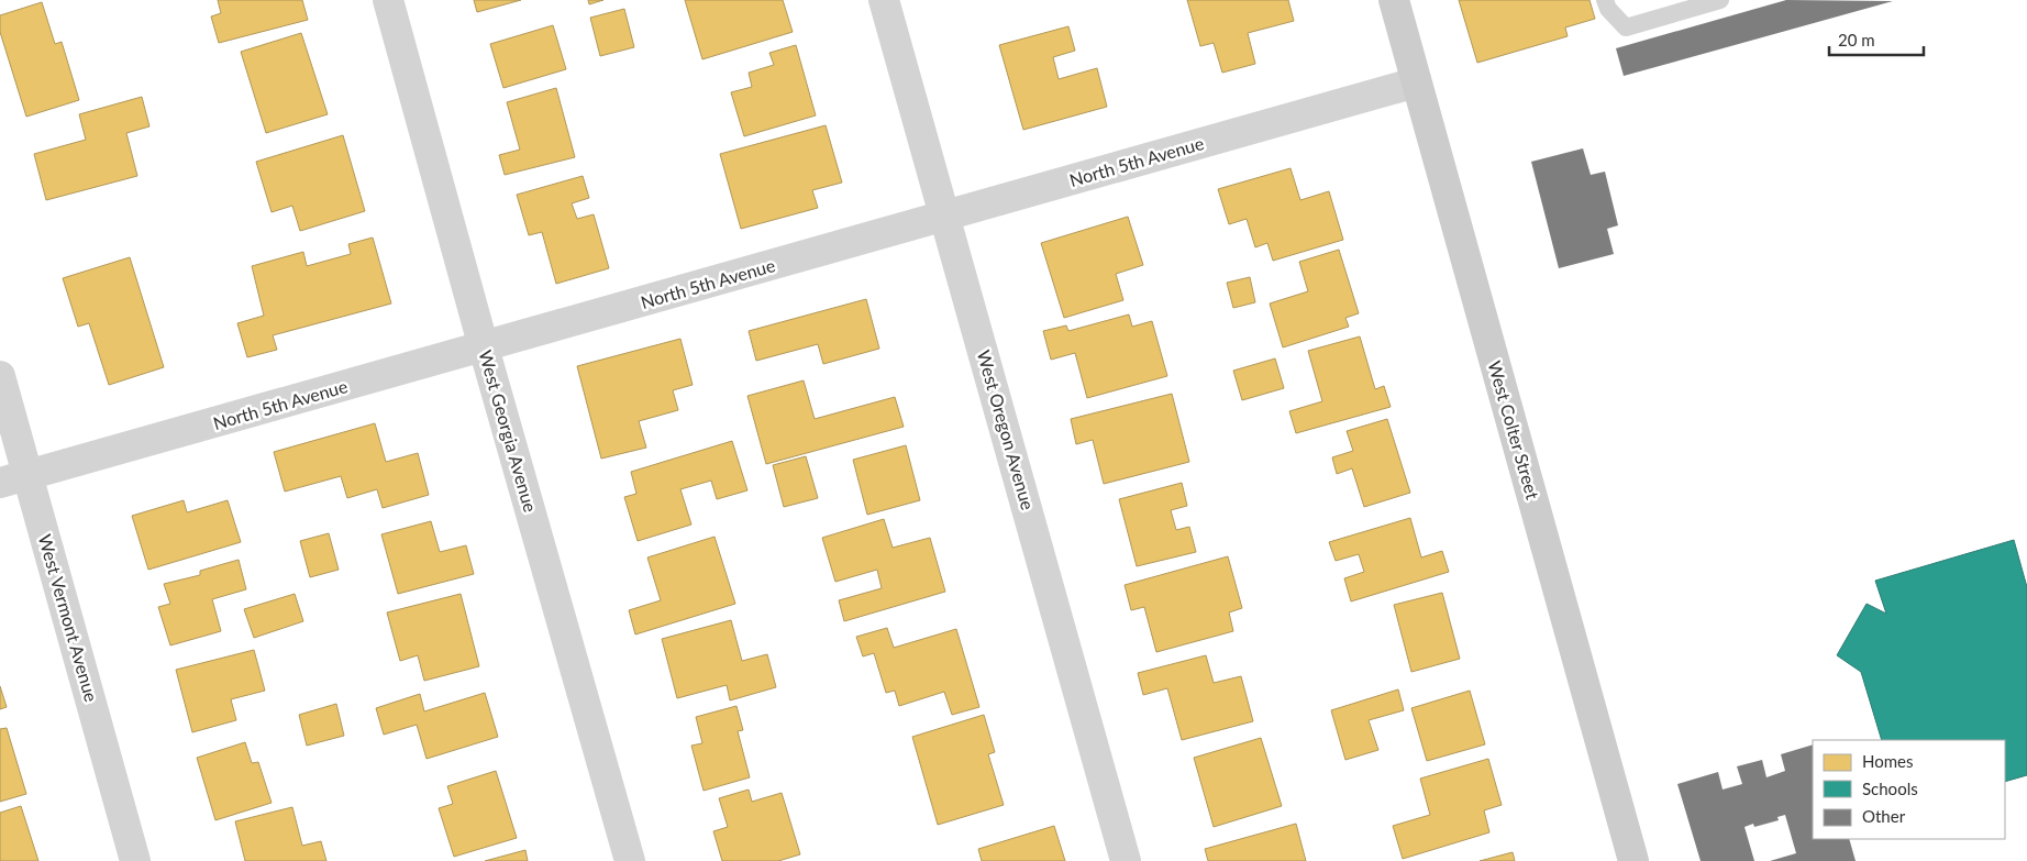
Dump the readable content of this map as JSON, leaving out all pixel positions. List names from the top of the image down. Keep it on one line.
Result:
{"streets":{"street":["North 5th Avenue","West Oregon Avenue","West Colter Street","West Georgia Avenue","West Vermont Avenue"]},"crossings":[["North 5th Avenue","West Oregon Avenue"],["North 5th Avenue","West Colter Street"],["North 5th Avenue","West Georgia Avenue"],["North 5th Avenue","West Vermont Avenue"]],"legend":["Homes","Schools","Other"],"scale_bar":"20 m"}
